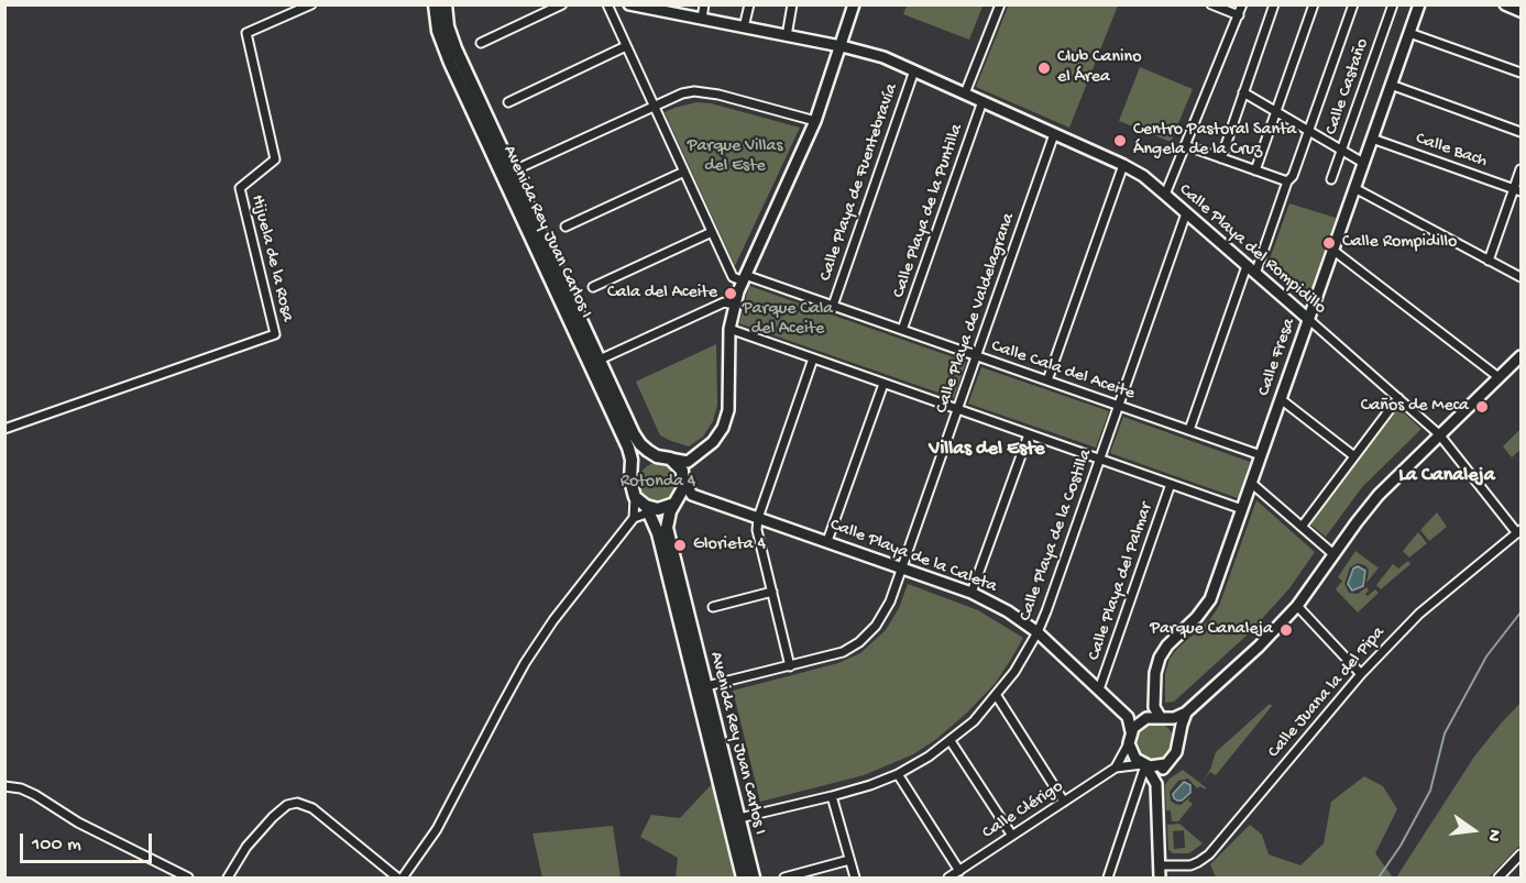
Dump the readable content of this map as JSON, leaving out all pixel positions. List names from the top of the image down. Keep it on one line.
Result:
{"streets":{"main road":["Avenida Rey Juan Carlos I"],"street":["Calle Castaño","Calle Bach","Calle Playa de Fuentebravía","Calle Playa de la Puntilla","Calle Playa del Rompidillo","Hijuela de la Rosa","Calle Playa de Valdelagrana","Calle Fresa","Calle Cala del Aceite","Calle Playa de la Costilla","Calle Playa de la Caleta","Calle Playa del Palmar","Calle Juana la del Pipa","Calle Clérigo"]},"crossings":[["Calle Bach","Calle Fresa"],["Calle Playa de Fuentebravía","Calle Playa del Rompidillo"],["Calle Playa de Fuentebravía","Calle Cala del Aceite"],["Calle Playa de la Puntilla","Calle Playa del Rompidillo"],["Calle Playa de la Puntilla","Calle Cala del Aceite"],["Avenida Rey Juan Carlos I","Calle Playa de Valdelagrana"],["Avenida Rey Juan Carlos I","Calle Playa de la Costilla"],["Calle Playa del Rompidillo","Calle Playa de Valdelagrana"],["Calle Playa del Rompidillo","Calle Fresa"],["Calle Playa del Rompidillo","Calle Playa de la Costilla"],["Calle Playa del Rompidillo","Calle Juana la del Pipa"],["Calle Playa de Valdelagrana","Calle Cala del Aceite"],["Calle Playa de Valdelagrana","Calle Playa de la Caleta"],["Calle Fresa","Calle Cala del Aceite"],["Calle Cala del Aceite","Calle Playa de la Costilla"],["Calle Playa de la Costilla","Calle Playa de la Caleta"],["Calle Playa de la Caleta","Calle Playa del Palmar"]],"districts":["Villas del Este","La Canaleja"],"parks":["Parque Villas del Este","Parque Cala del Aceite","Rotonda 4"],"places":["Club Canino el Área","Centro Pastoral Santa Ángela de la Cruz","Calle Rompidillo","Cala del Aceite","Caños de Meca","Glorieta 4","Parque Canaleja"],"scale_bar":"100 m","north":"right"}
